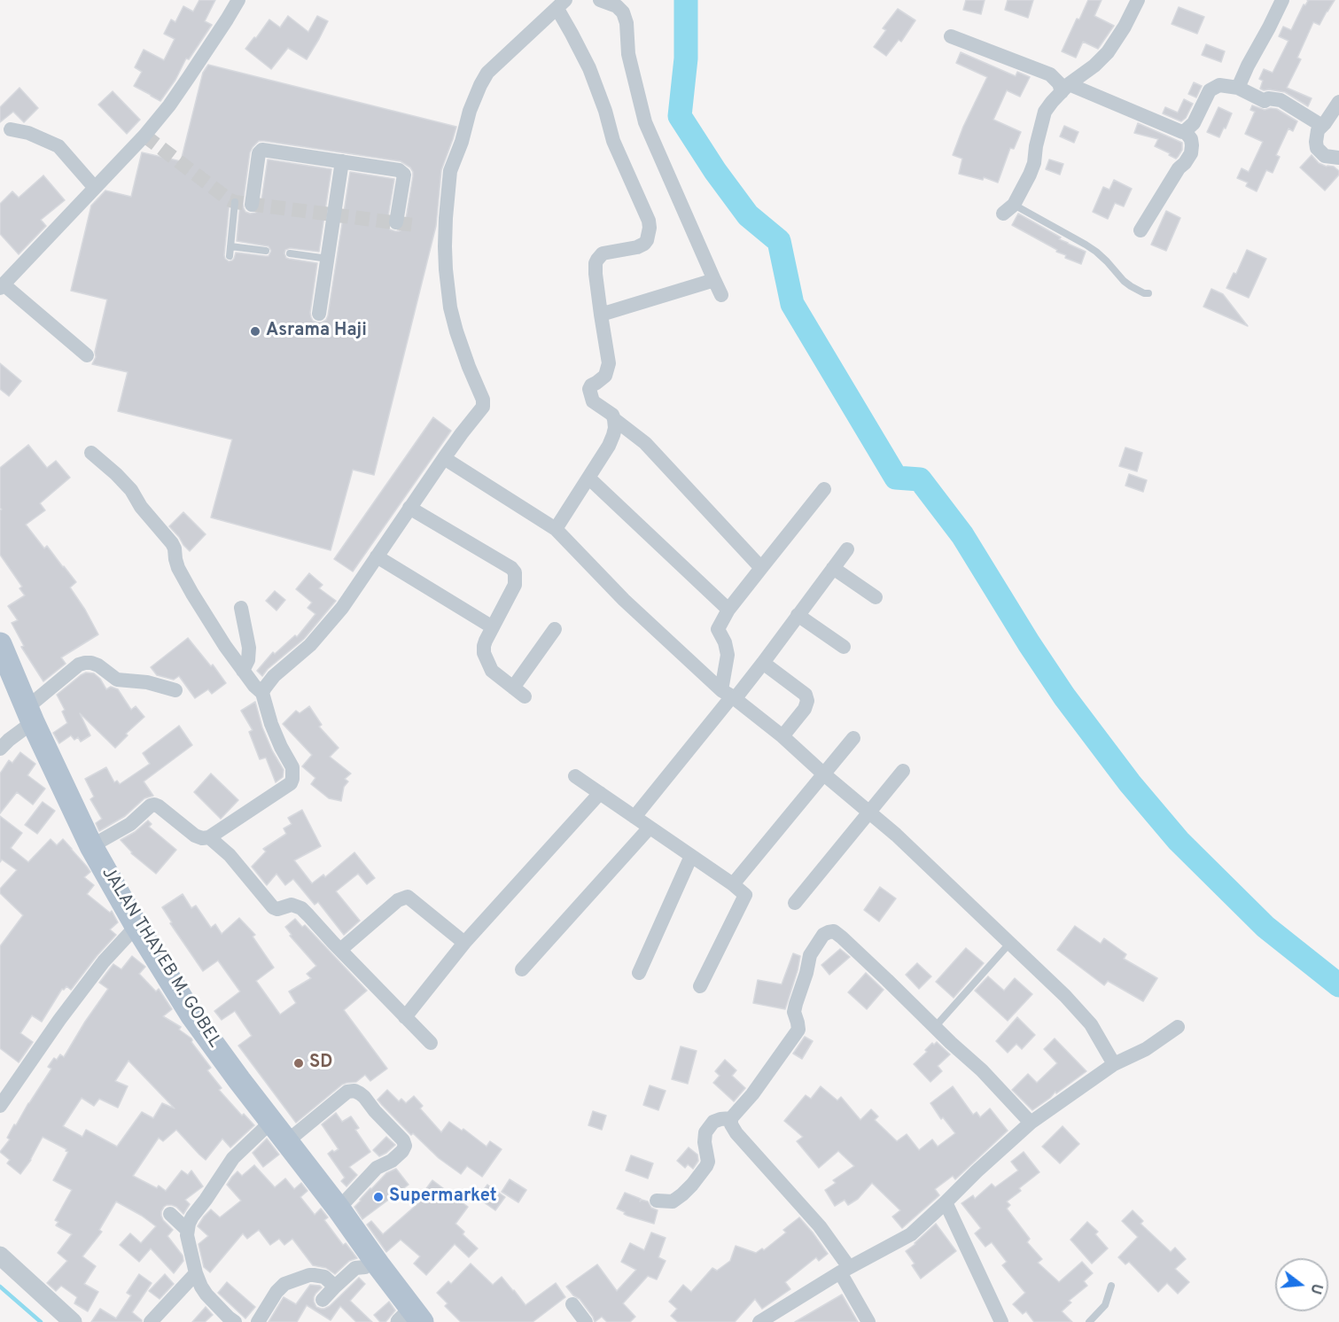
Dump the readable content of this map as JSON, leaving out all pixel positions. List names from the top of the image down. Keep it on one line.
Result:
{"streets":{"main road":["JALAN THAYEB M. GOBEL"]},"places":["Asrama Haji","SD","Supermarket"],"north":"right"}
